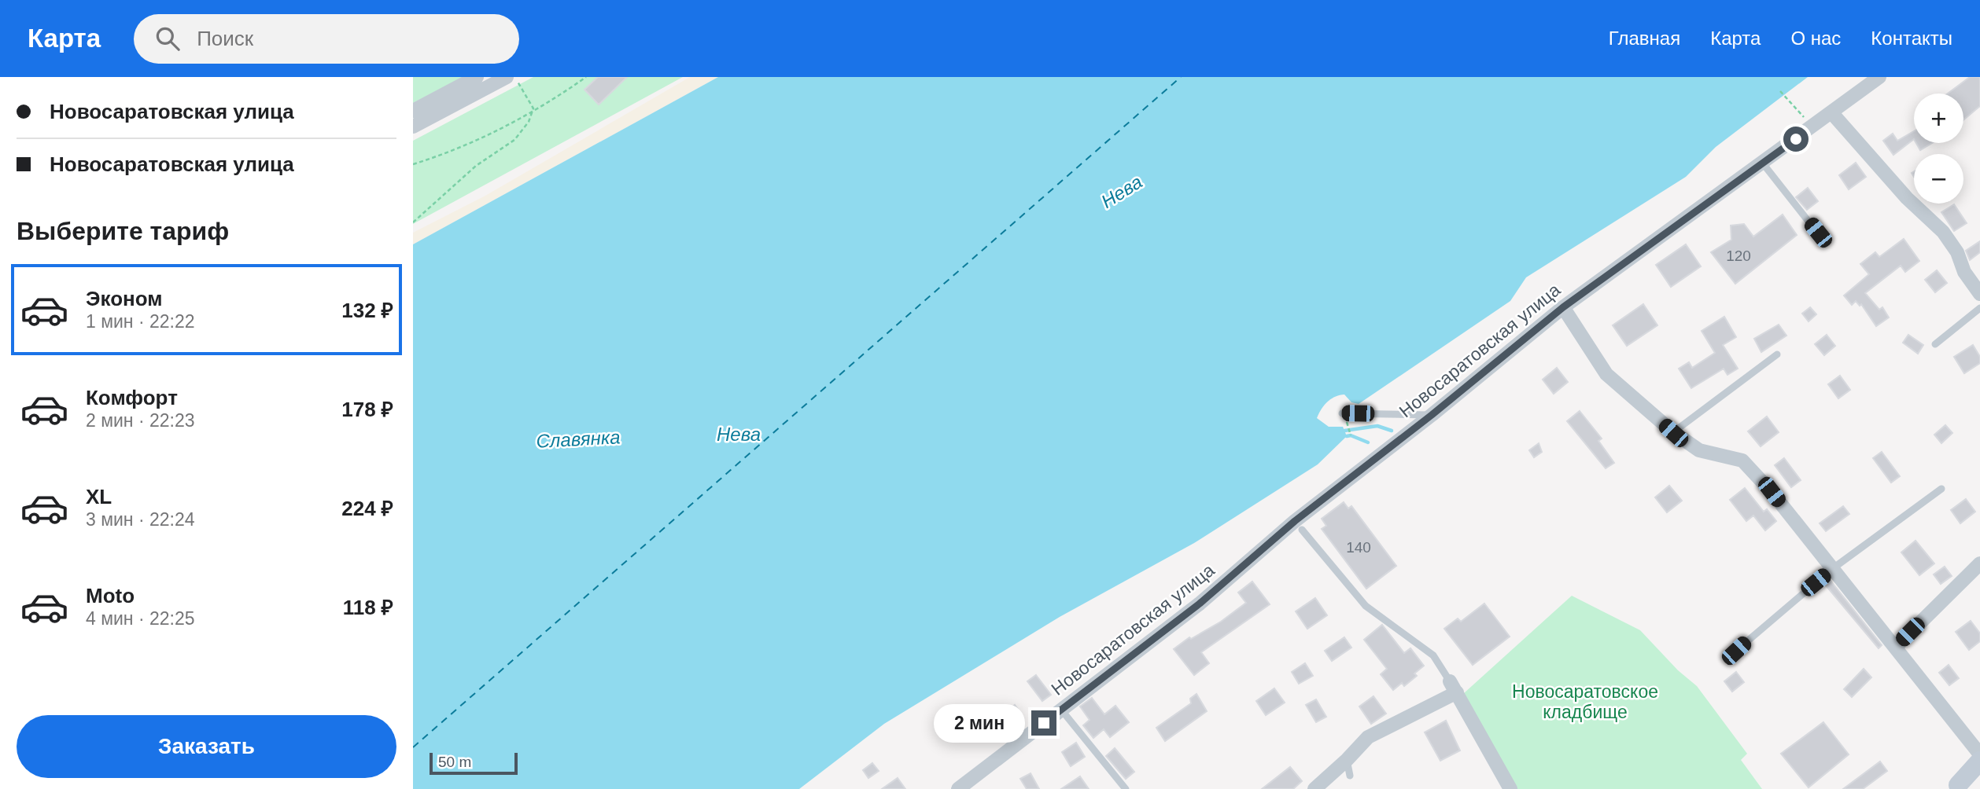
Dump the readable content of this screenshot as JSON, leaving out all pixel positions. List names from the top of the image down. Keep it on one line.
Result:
{"streets":{"street":["Новосаратовская улица"]},"water":["Нева","Славянка"],"parks":["Новосаратовское кладбище"],"house_numbers":["120","140"],"scale_bar":"50 m","page":{"header":"Карта","search":"Поиск","nav":["Главная","Карта","О нас","Контакты"],"banner":["Новосаратовская улица","Новосаратовская улица"],"map_buttons":["+","−"],"heading":"Выберите тариф","list":[{"name":"Эконом","note":"1 мин · 22:22","value":"132 ₽"},{"name":"Комфорт","note":"2 мин · 22:23","value":"178 ₽"},{"name":"XL","note":"3 мин · 22:24","value":"224 ₽"},{"name":"Moto","note":"4 мин · 22:25","value":"118 ₽"}],"buttons":"Заказать","bubble":"2 мин","scale":"50 m"}}
